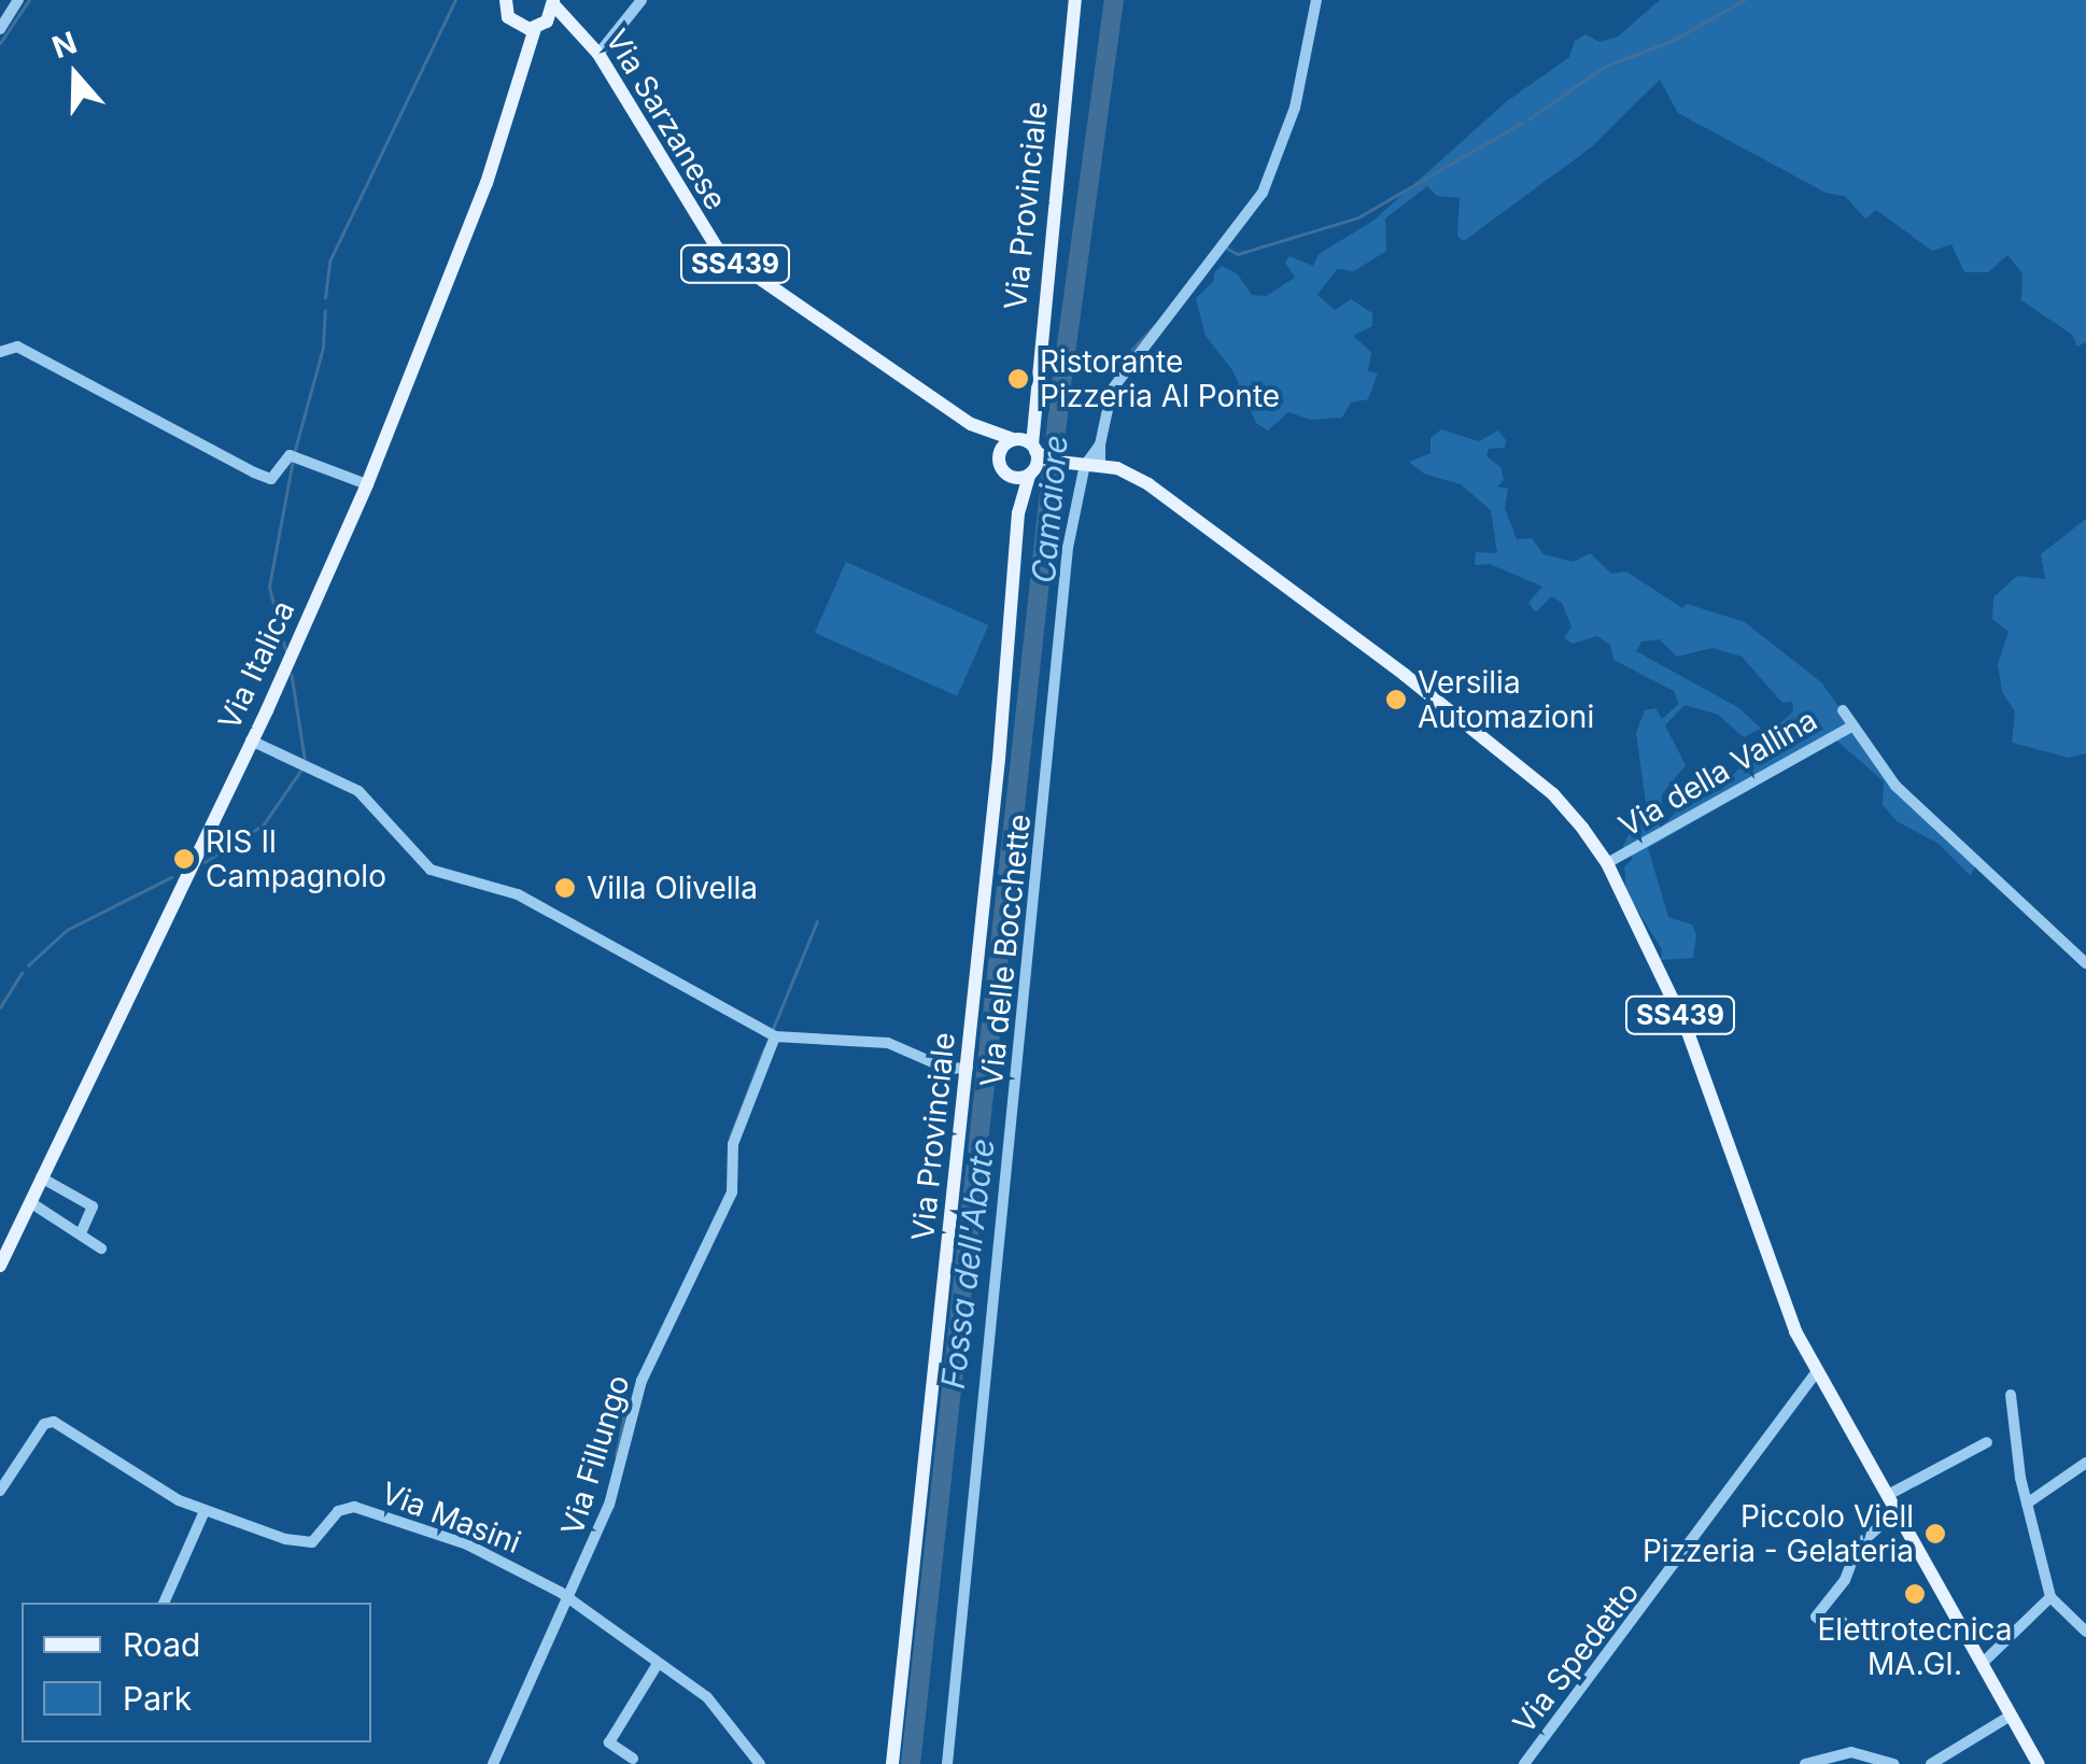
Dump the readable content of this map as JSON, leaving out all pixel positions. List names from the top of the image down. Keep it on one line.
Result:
{"streets":{"main road":["Via Sarzanese","Via Provinciale","SS439","Via Italica"],"street":["Via della Vallina","Via delle Bocchette","Via Fillungo","Via Masini","Via Spedetto"]},"crossings":[["Via Sarzanese","Via Provinciale"],["Via Sarzanese","SS439"],["Via Provinciale","SS439"],["SS439","Via Italica"],["SS439","Via della Vallina"],["SS439","Via delle Bocchette"],["SS439","Via Spedetto"],["Via Fillungo","Via Masini"]],"water":["Camaiore","Fossa dell'Abate"],"places":["Ristorante Pizzeria Al Ponte","Versilia Automazioni","RIS Il Campagnolo","Villa Olivella","Piccolo Viell Pizzeria - Gelateria","Elettrotecnica MA.GI."],"legend":["Road","Park"],"north":"top"}
